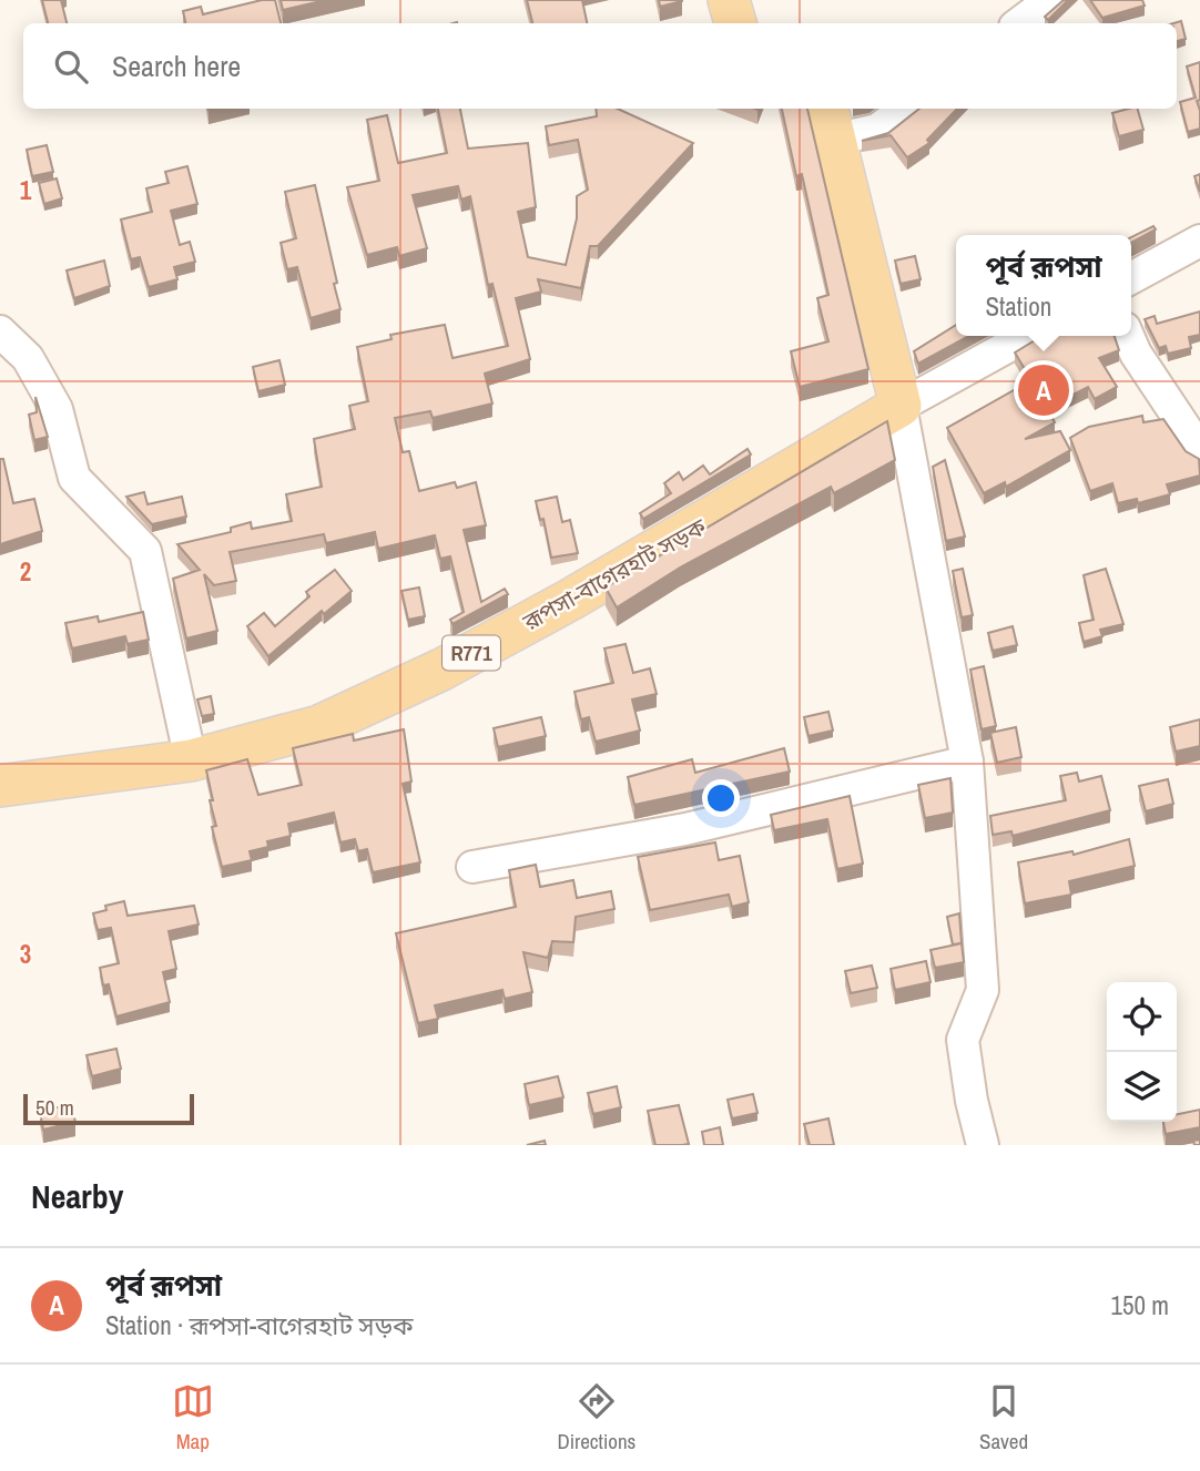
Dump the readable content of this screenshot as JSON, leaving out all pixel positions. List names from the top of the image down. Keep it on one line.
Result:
{"streets":{"main road":["রূপসা-বাগেরহাট সড়ক","R771"]},"scale_bar":"50 m","page":{"search":"Search here","popup":["পূর্ব রূপসা","Station"],"pins":"A","scale":"50 m","heading":"Nearby","list":[{"mark":"A","name":"পূর্ব রূপসা","note":"Station · রূপসা-বাগেরহাট সড়ক","value":"150 m"}],"nav":["Map","Directions","Saved"]},"grid":{"rows":["1","2","3"]}}
